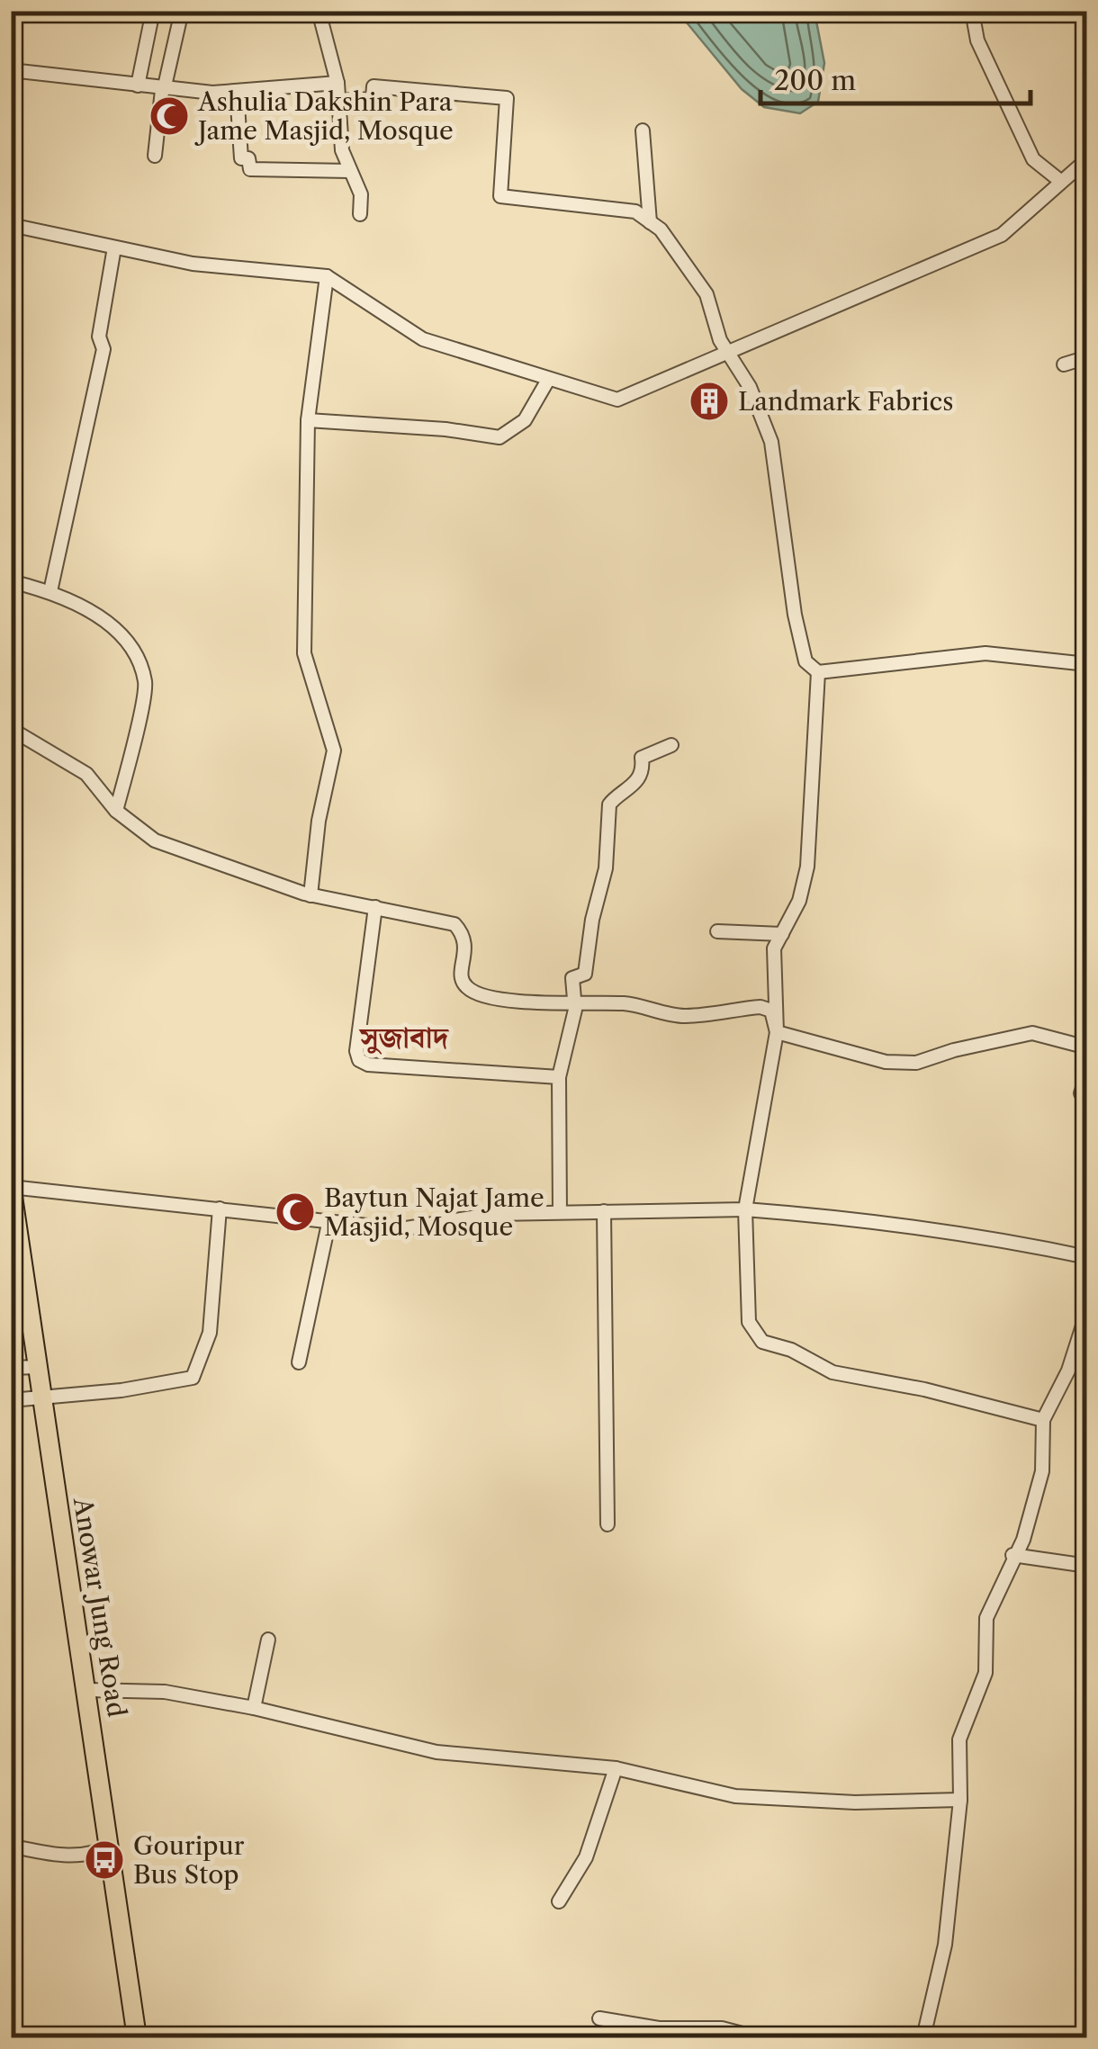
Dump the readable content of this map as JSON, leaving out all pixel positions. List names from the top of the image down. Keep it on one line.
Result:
{"streets":{"highway":["Anowar Jung Road"]},"districts":["সুজাবাদ"],"places":{"mosque":["Ashulia Dakshin Para Jame Masjid, Mosque","Baytun Najat Jame Masjid, Mosque"],"building":["Landmark Fabrics"],"bus stop":["Gouripur Bus Stop"]},"scale_bar":"200 m"}
